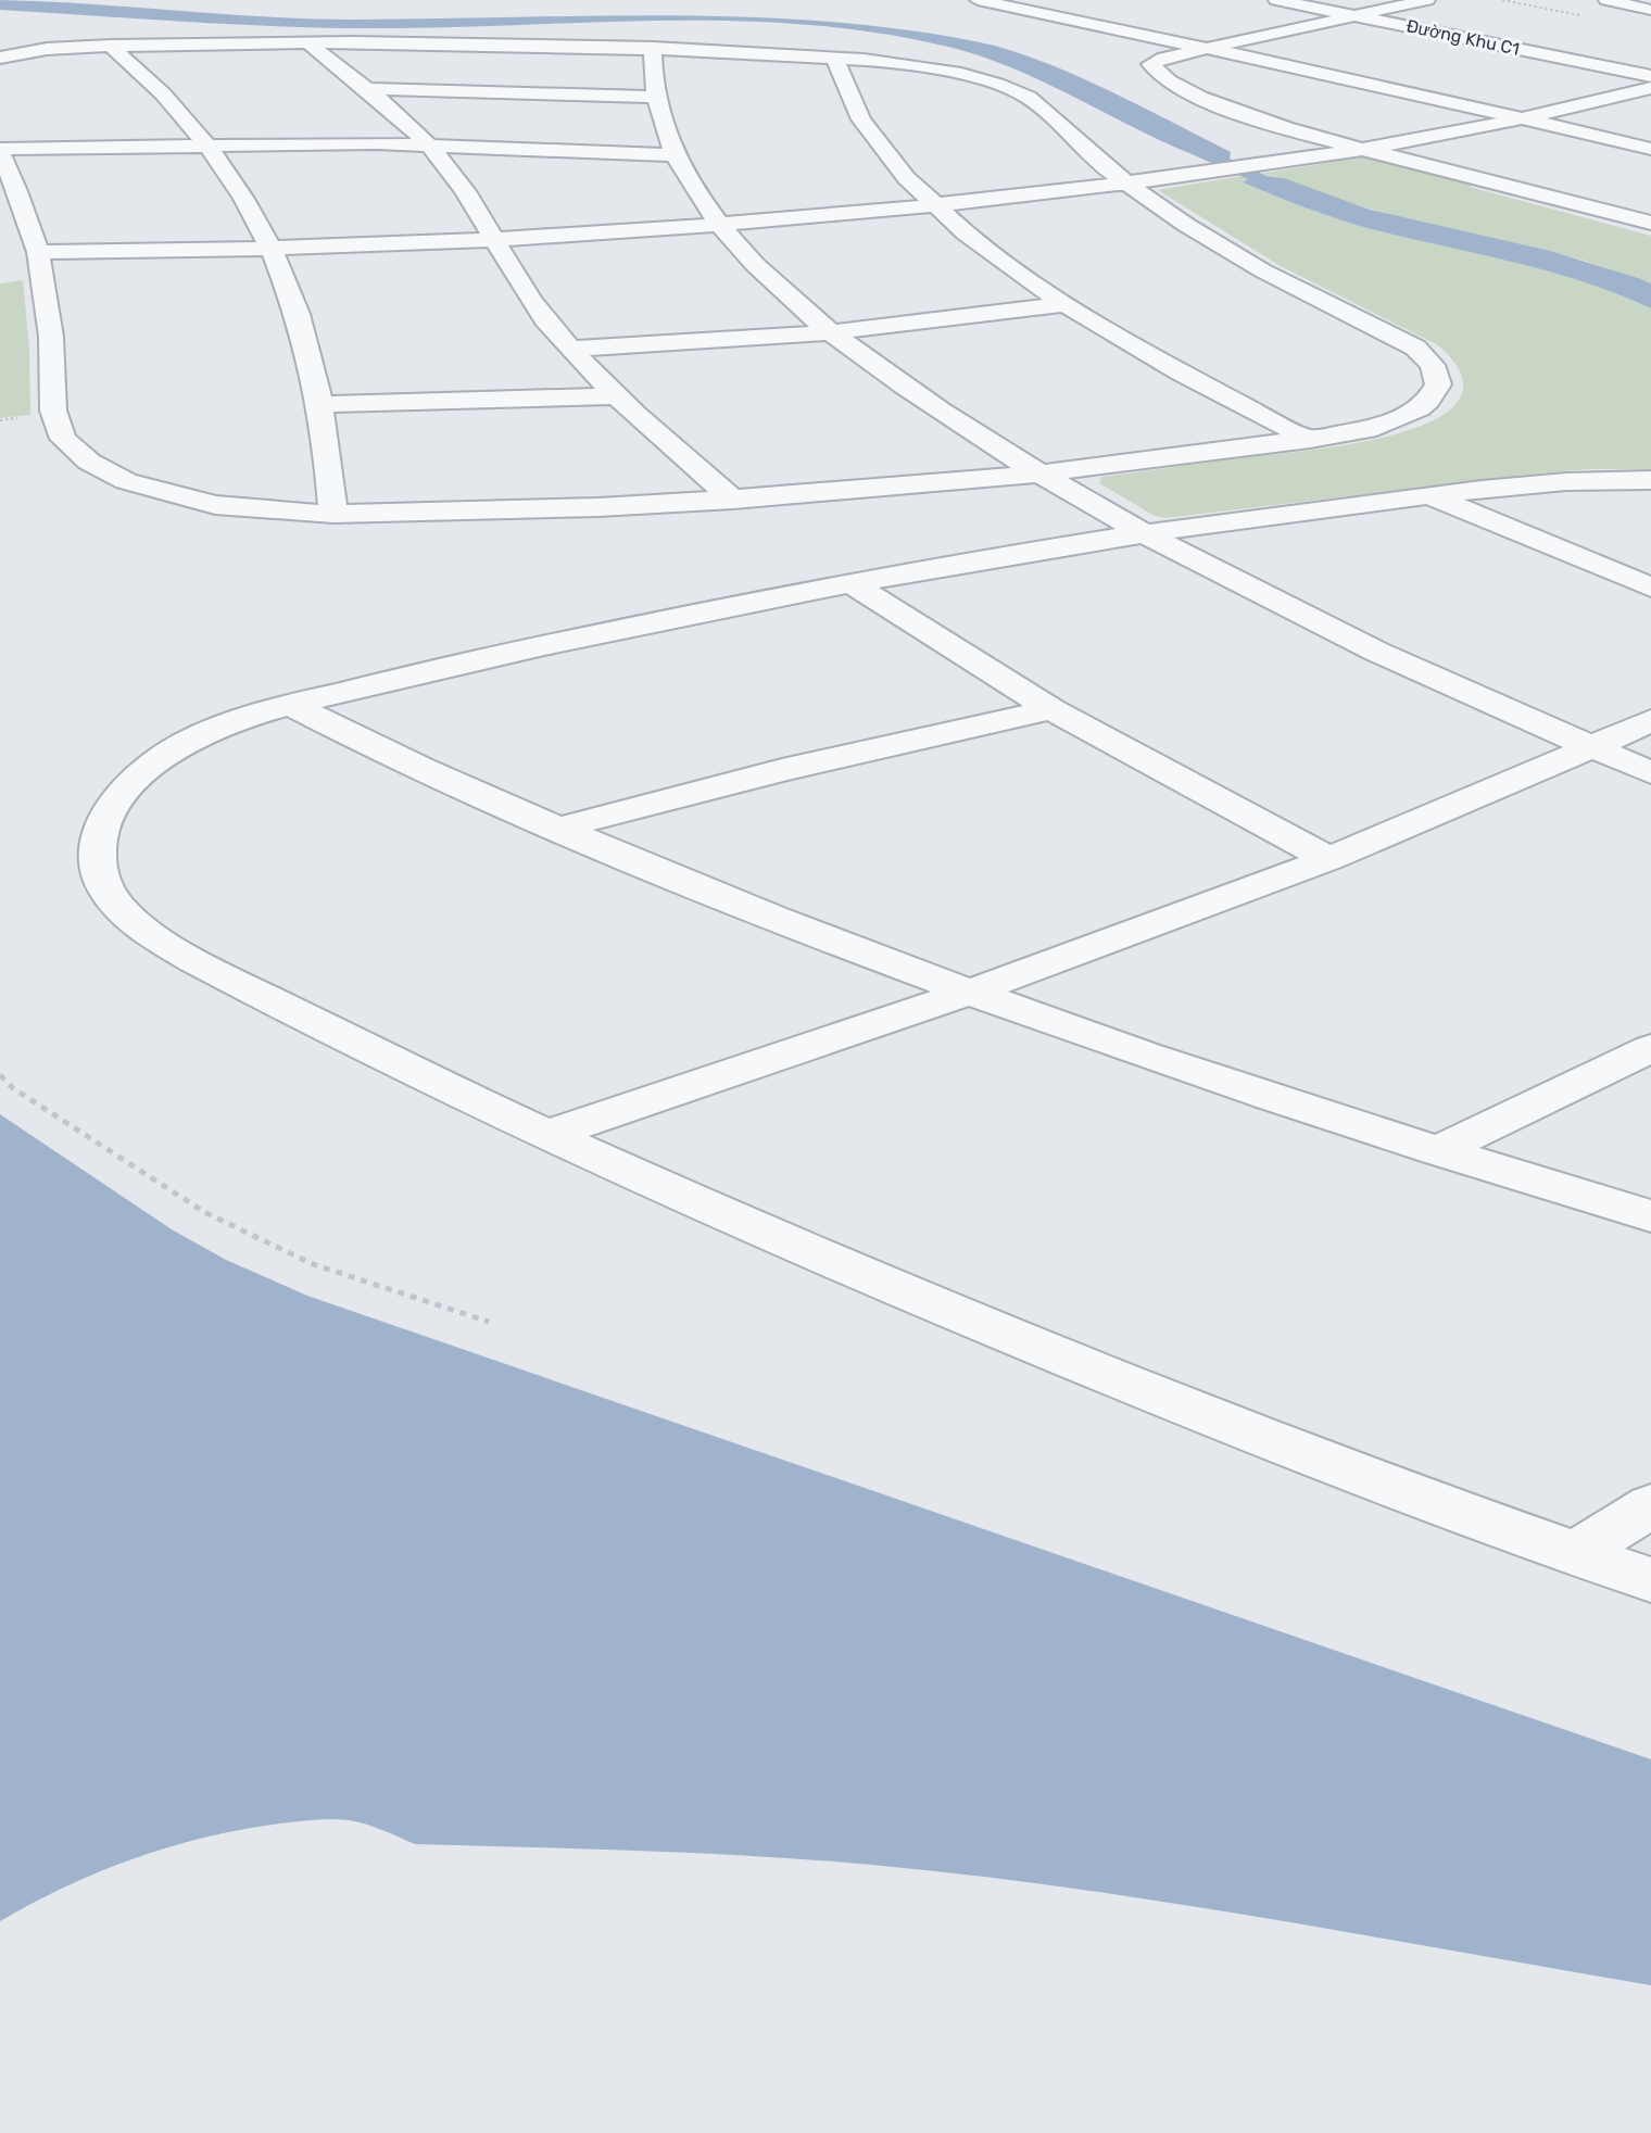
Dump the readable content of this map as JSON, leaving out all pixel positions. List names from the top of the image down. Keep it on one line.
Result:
{"streets":{"street":["Đường Khu C1"]}}
